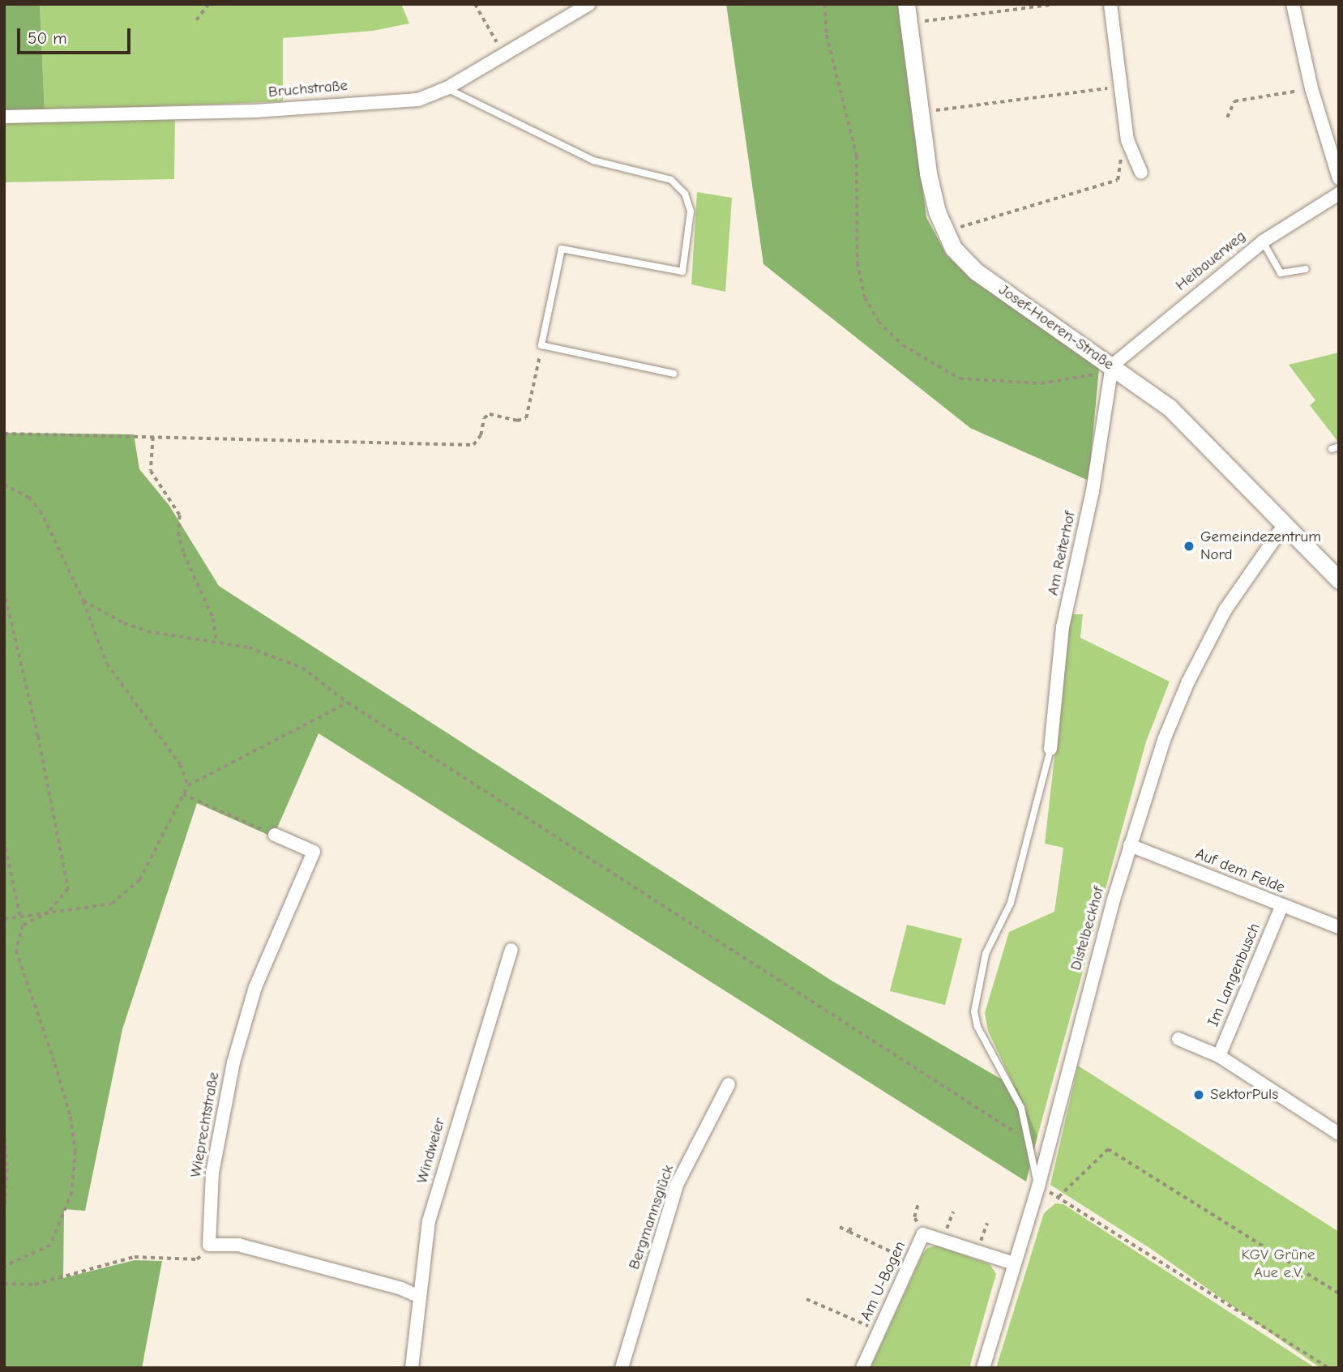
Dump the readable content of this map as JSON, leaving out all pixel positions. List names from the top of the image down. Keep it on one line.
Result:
{"streets":{"street":["Bruchstraße","Heibauerweg","Josef-Hoeren-Straße","Am Reiterhof","Auf dem Felde","Distelbeckhof","Im Langenbusch","Wieprechtstraße","Windweier","Bergmannsglück","Am U-Bogen"]},"crossings":[["Heibauerweg","Josef-Hoeren-Straße"],["Heibauerweg","Am Reiterhof"],["Josef-Hoeren-Straße","Am Reiterhof"],["Josef-Hoeren-Straße","Distelbeckhof"],["Auf dem Felde","Distelbeckhof"],["Auf dem Felde","Im Langenbusch"],["Distelbeckhof","Am U-Bogen"]],"parks":["KGV Grüne Aue e.V."],"places":["Gemeindezentrum Nord","SektorPuls"],"scale_bar":"50 m"}
